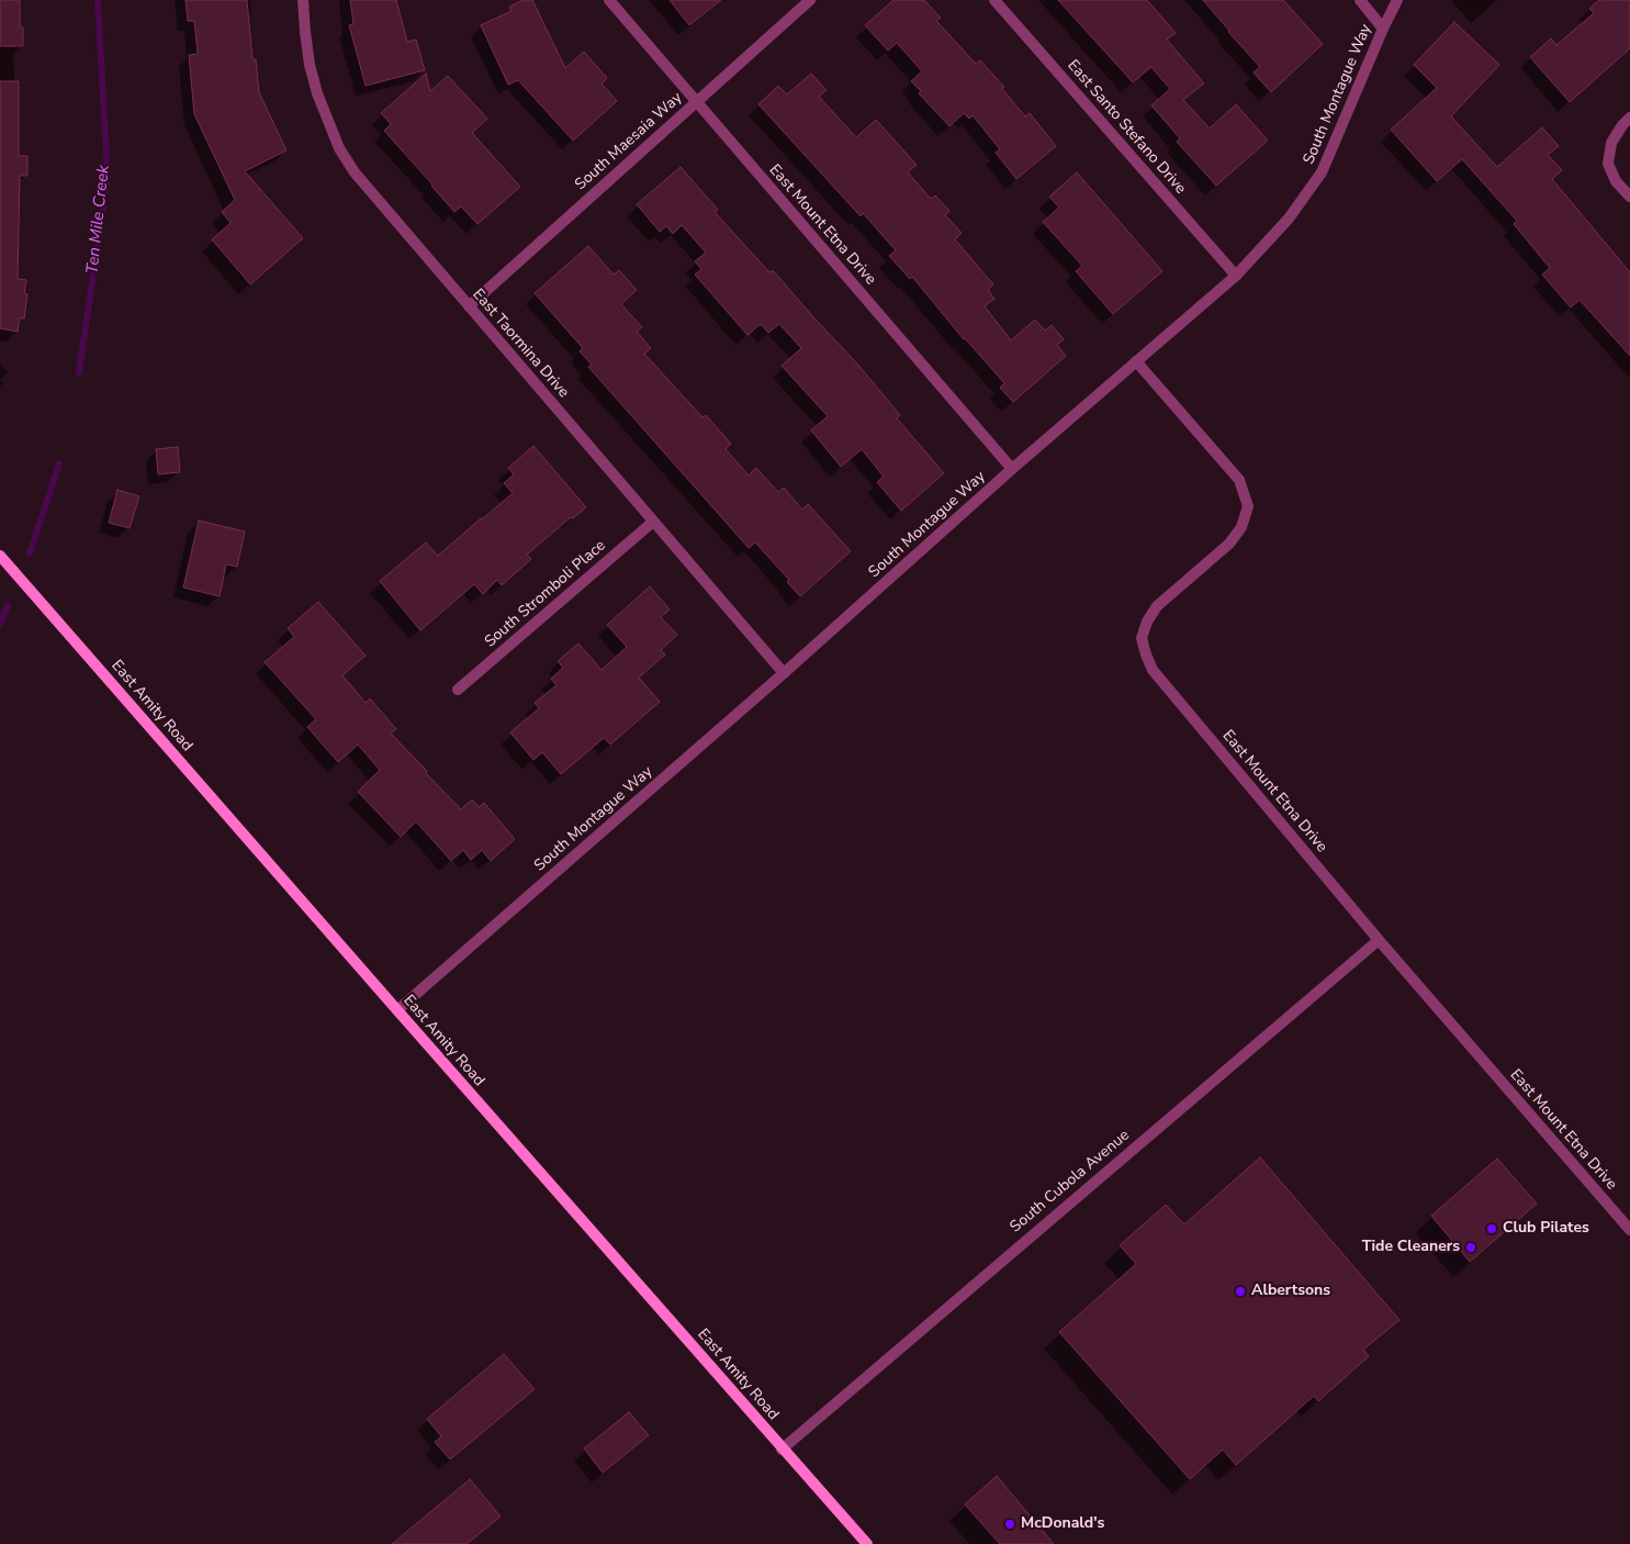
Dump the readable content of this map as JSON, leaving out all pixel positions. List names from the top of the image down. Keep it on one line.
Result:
{"streets":{"main road":["East Amity Road"],"street":["South Montague Way","East Santo Stefano Drive","South Maesaia Way","East Mount Etna Drive","East Taormina Drive","South Stromboli Place","South Cubola Avenue"]},"crossings":[["South Montague Way","East Santo Stefano Drive"],["South Montague Way","East Mount Etna Drive"],["South Montague Way","East Taormina Drive"],["South Montague Way","East Amity Road"],["South Maesaia Way","East Mount Etna Drive"],["South Maesaia Way","East Taormina Drive"],["East Mount Etna Drive","South Cubola Avenue"],["East Taormina Drive","South Stromboli Place"],["East Amity Road","South Cubola Avenue"]],"water":["Ten Mile Creek"],"places":["Club Pilates","Tide Cleaners","Albertsons","McDonald's"]}
